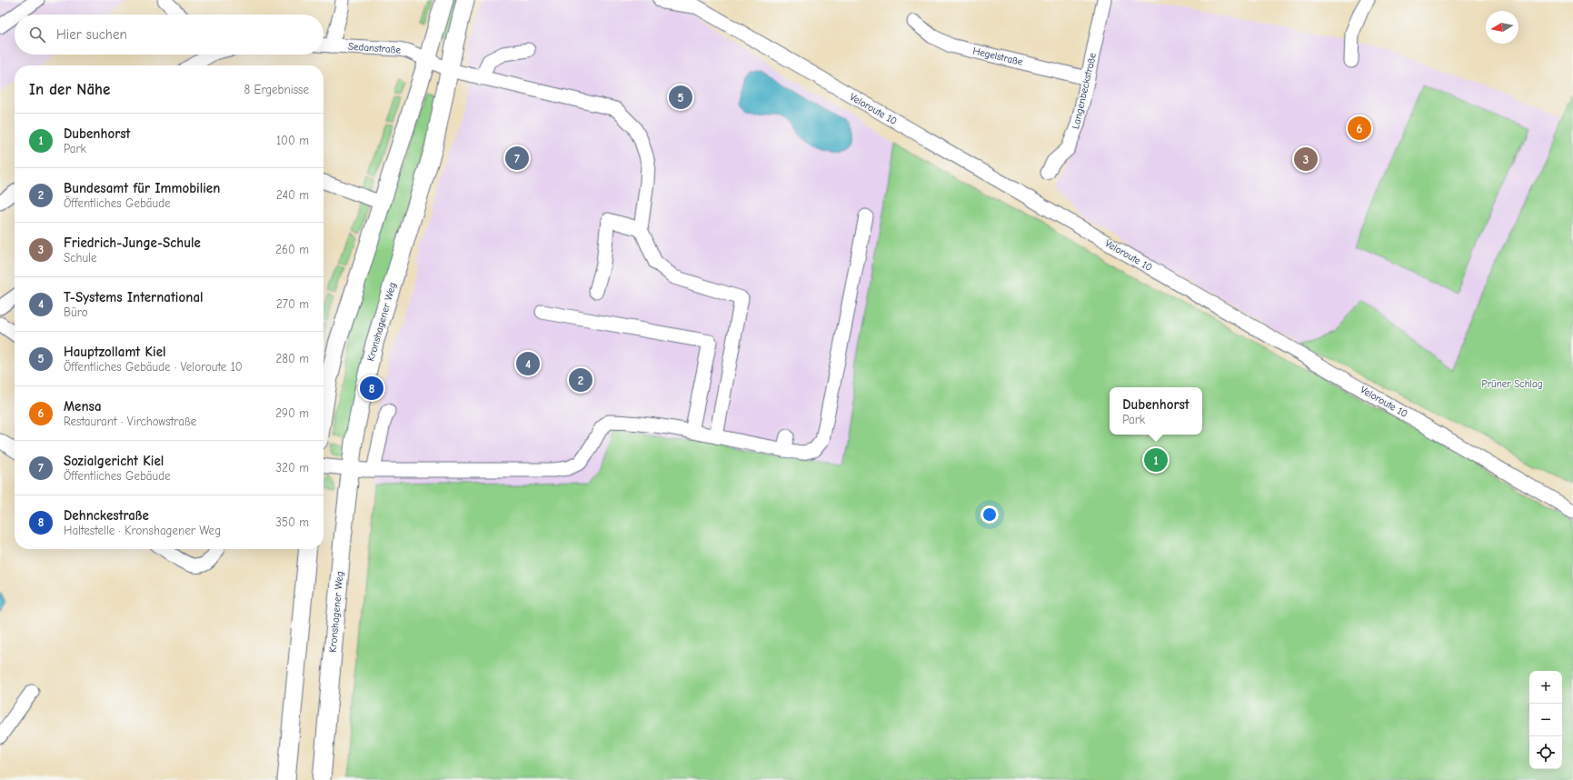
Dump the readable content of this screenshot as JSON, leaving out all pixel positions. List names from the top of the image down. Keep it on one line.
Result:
{"streets":{"main road":["Kronshagener Weg"],"street":["Sedanstraße","Hegelstraße","Langenbeckstraße","Veloroute 10"]},"crossings":[["Sedanstraße","Kronshagener Weg"],["Hegelstraße","Langenbeckstraße"]],"parks":["Prüner Schlag"],"north":"left","page":{"search":"Hier suchen","heading":["In der Nähe","8 Ergebnisse"],"pins":["5","6","7","3","4","2","8","1"],"list":[{"mark":"1","name":"Dubenhorst","note":"Park","value":"100 m"},{"mark":"2","name":"Bundesamt für Immobilien","note":"Öffentliches Gebäude","value":"240 m"},{"mark":"3","name":"Friedrich-Junge-Schule","note":"Schule","value":"260 m"},{"mark":"4","name":"T-Systems International","note":"Büro","value":"270 m"},{"mark":"5","name":"Hauptzollamt Kiel","note":"Öffentliches Gebäude · Veloroute 10","value":"280 m"},{"mark":"6","name":"Mensa","note":"Restaurant · Virchowstraße","value":"290 m"},{"mark":"7","name":"Sozialgericht Kiel","note":"Öffentliches Gebäude","value":"320 m"},{"mark":"8","name":"Dehnckestraße","note":"Haltestelle · Kronshagener Weg","value":"350 m"}],"popup":["Dubenhorst","Park"],"map_buttons":["+","−"]}}
